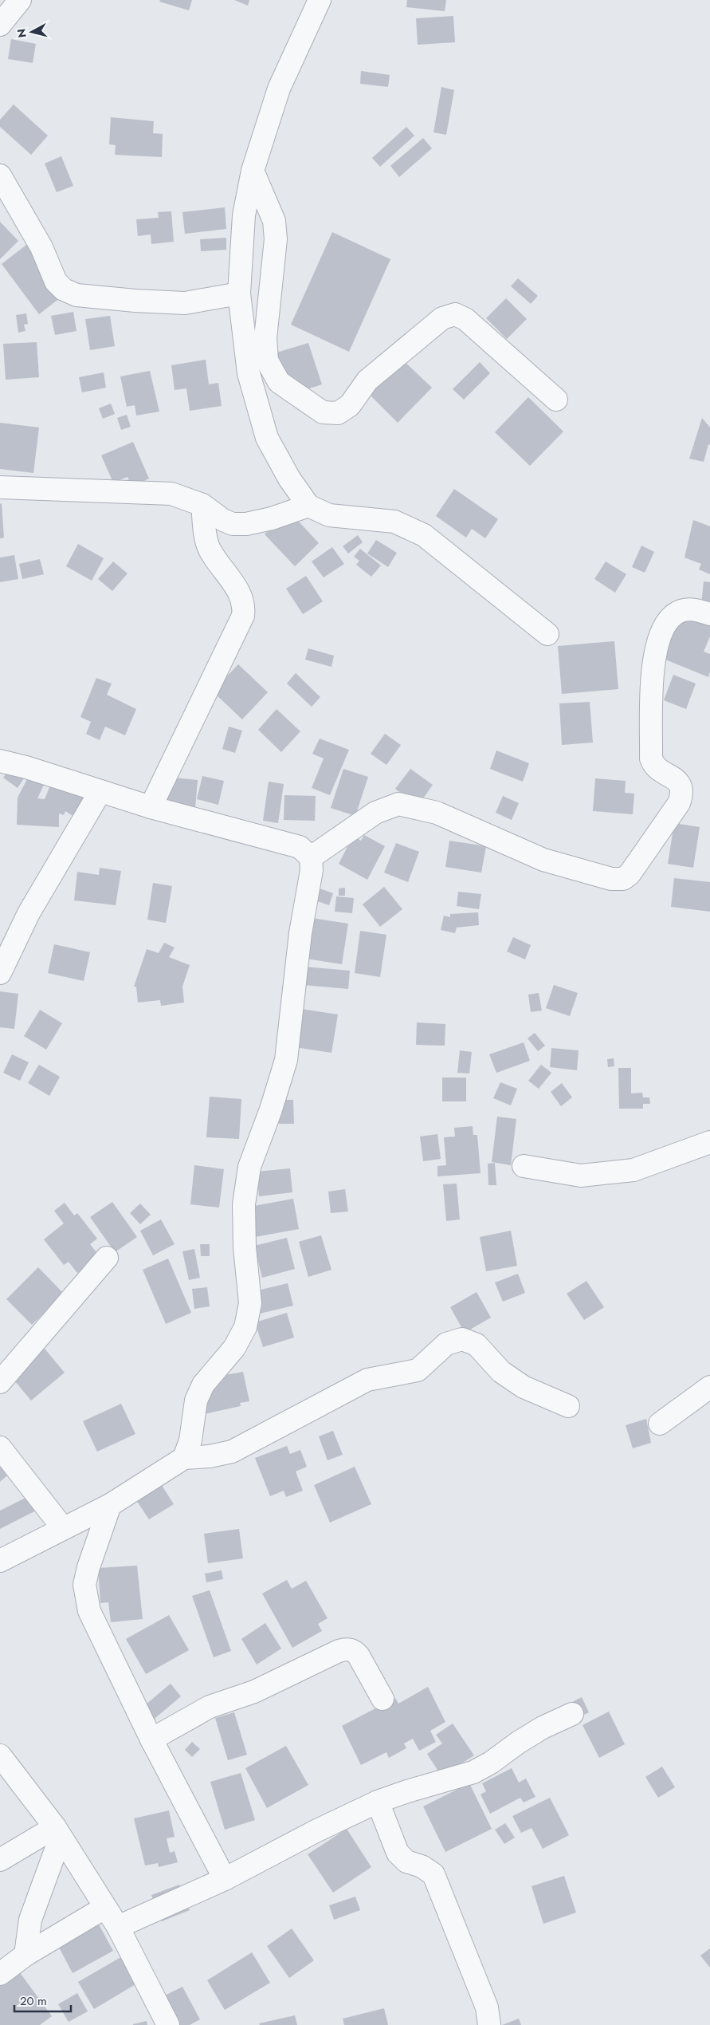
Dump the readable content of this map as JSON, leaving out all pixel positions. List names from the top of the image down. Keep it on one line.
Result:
{"scale_bar":"20 m","north":"left"}
